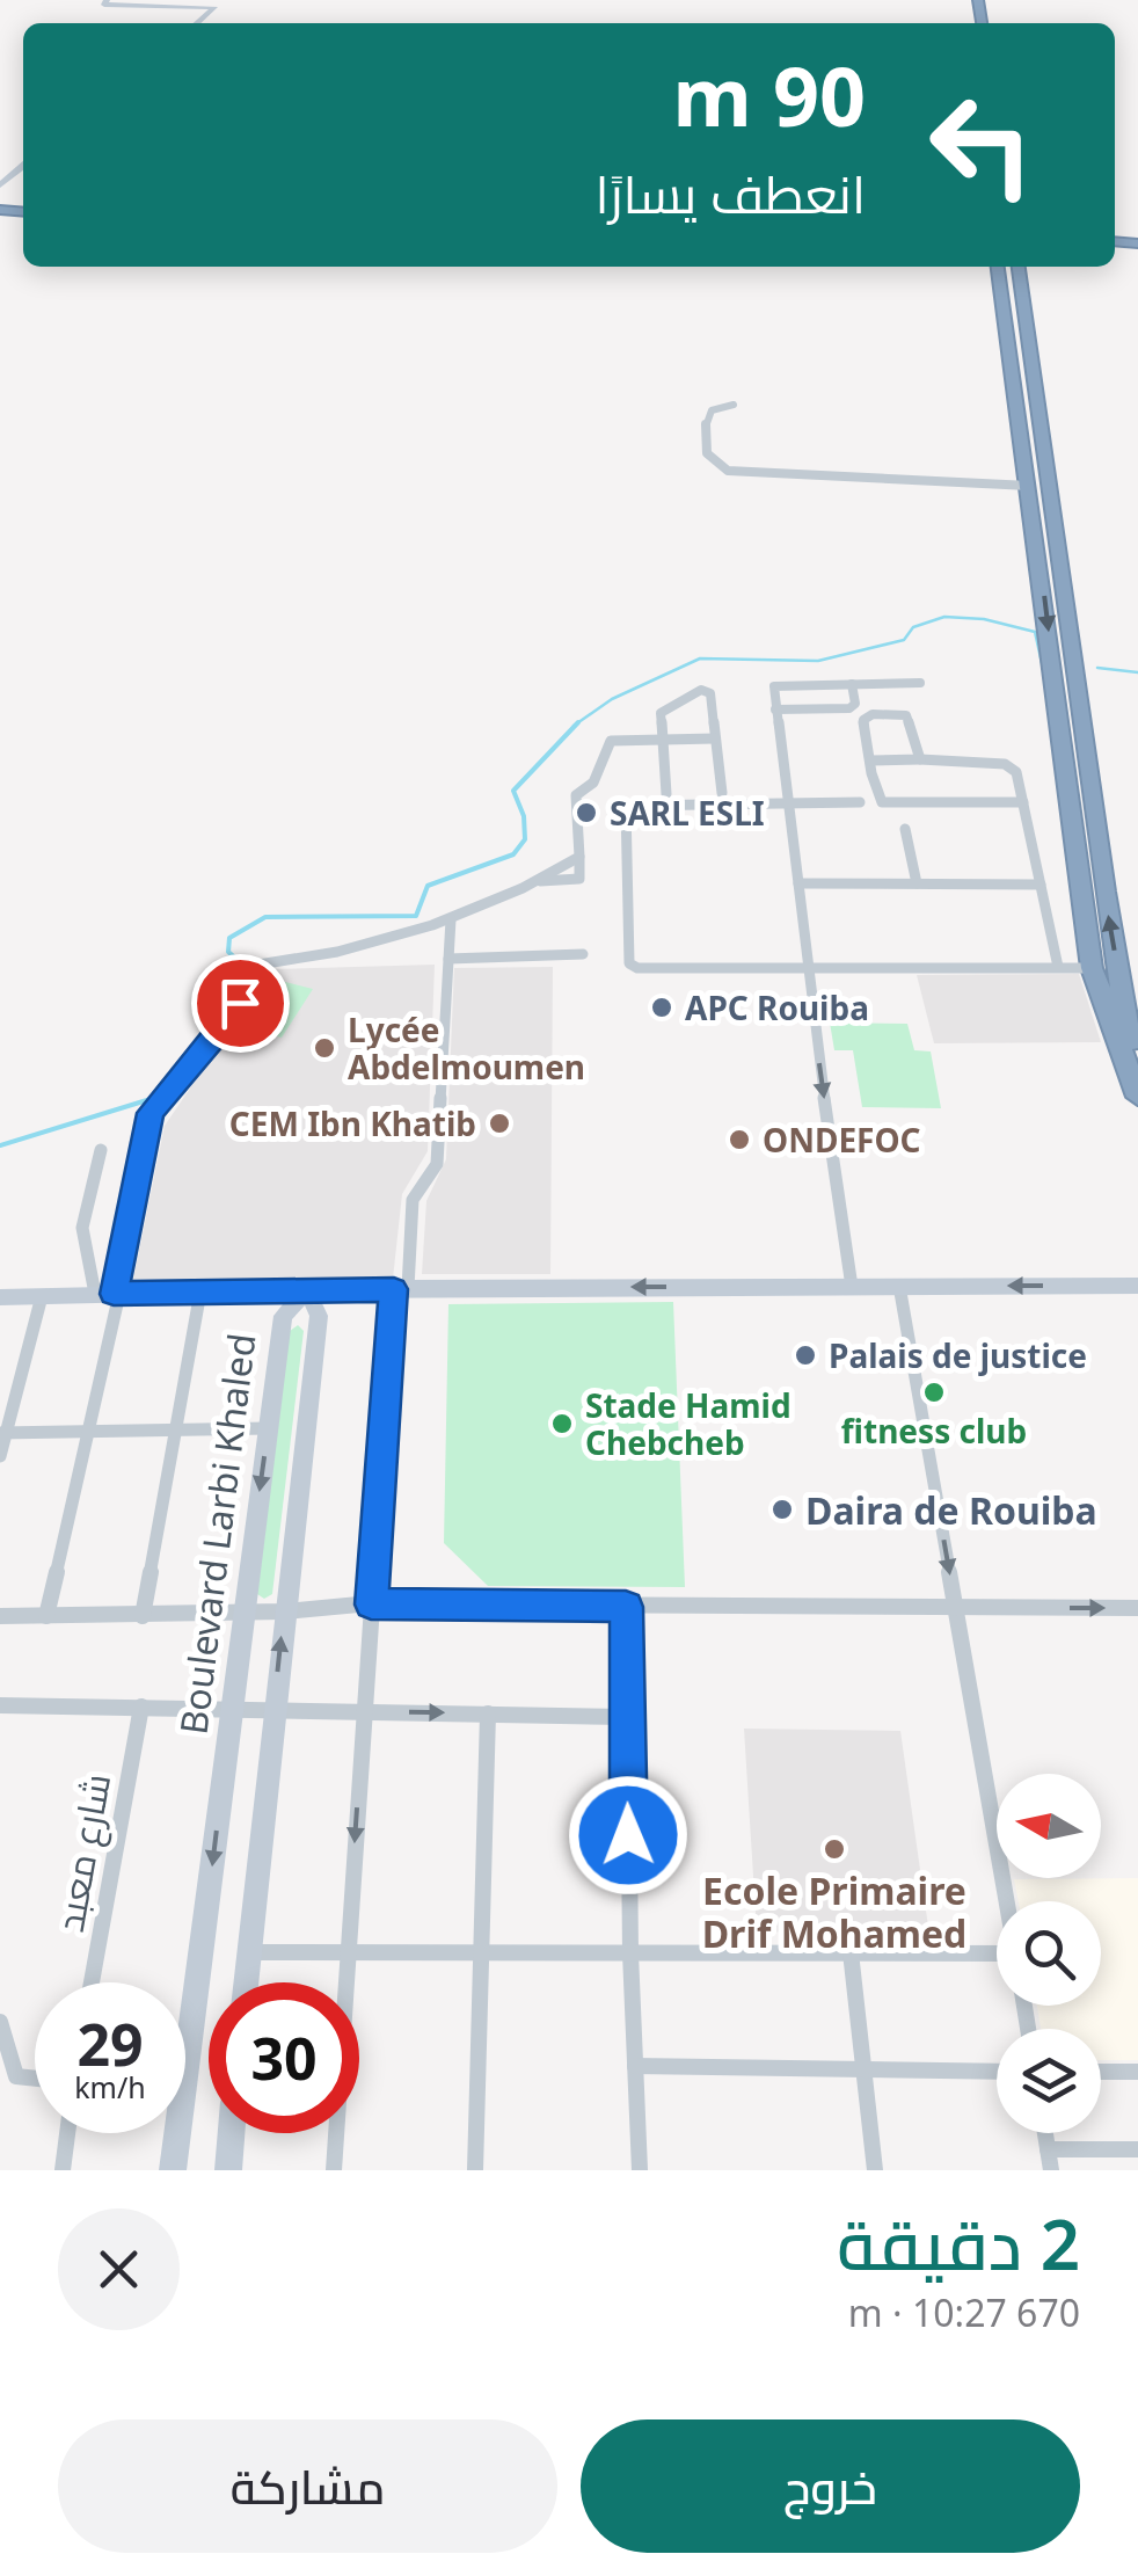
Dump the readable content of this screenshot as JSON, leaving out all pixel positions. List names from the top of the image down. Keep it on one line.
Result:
{"streets":{"main road":["Boulevard Larbi Khaled"],"street":["شارع معبد"]},"places":["SARL ESLI","APC Rouiba","Lycée Abdelmoumen","CEM Ibn Khatib","ONDEFOC","Palais de justice","fitness club","Stade Hamid Chebcheb","Daira de Rouiba","Ecole Primaire Drif Mohamed"],"north":"left","page":{"turn":["90 m","انعطف يسارًا"],"speed":"29 km/h","limit":"30","heading":["2 دقيقة","670 m · 10:27"],"buttons":["خروج","مشاركة"]}}
